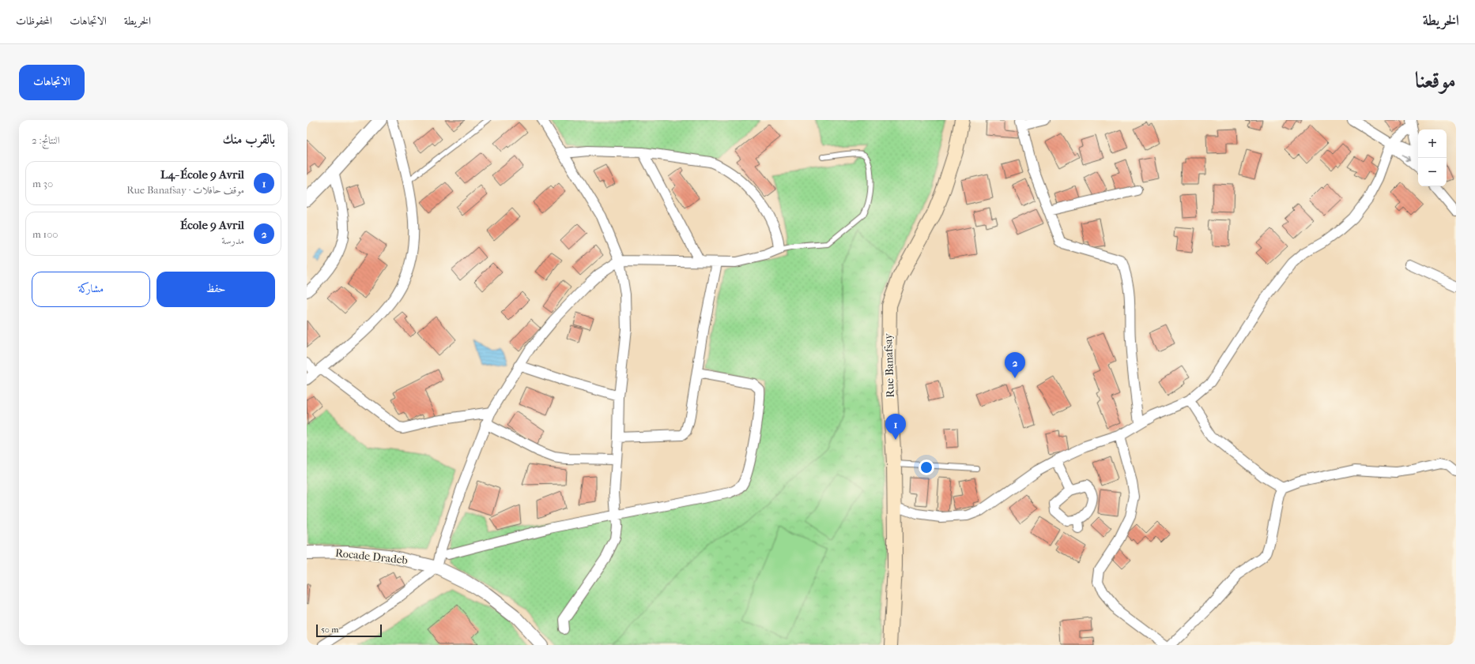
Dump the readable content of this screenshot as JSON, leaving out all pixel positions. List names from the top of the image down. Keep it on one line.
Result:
{"streets":{"main road":["Rue Banafsay"],"street":["Rocade Dradeb"]},"scale_bar":"50 m","page":{"header":"الخريطة","nav":["الخريطة","الاتجاهات","المحفوظات"],"title":"موقعنا","buttons":["الاتجاهات",["حفظ","مشاركة"]],"heading":["بالقرب منك","النتائج: 2"],"map_buttons":["+","−"],"list":[{"mark":"1","name":"L4- École 9 Avril","note":"موقف حافلات · Rue Banafsay","value":"30 m"},{"mark":"2","name":"École 9 Avril","note":"مدرسة","value":"100 m"}],"pins":["2","1"],"scale":"50 m"}}
